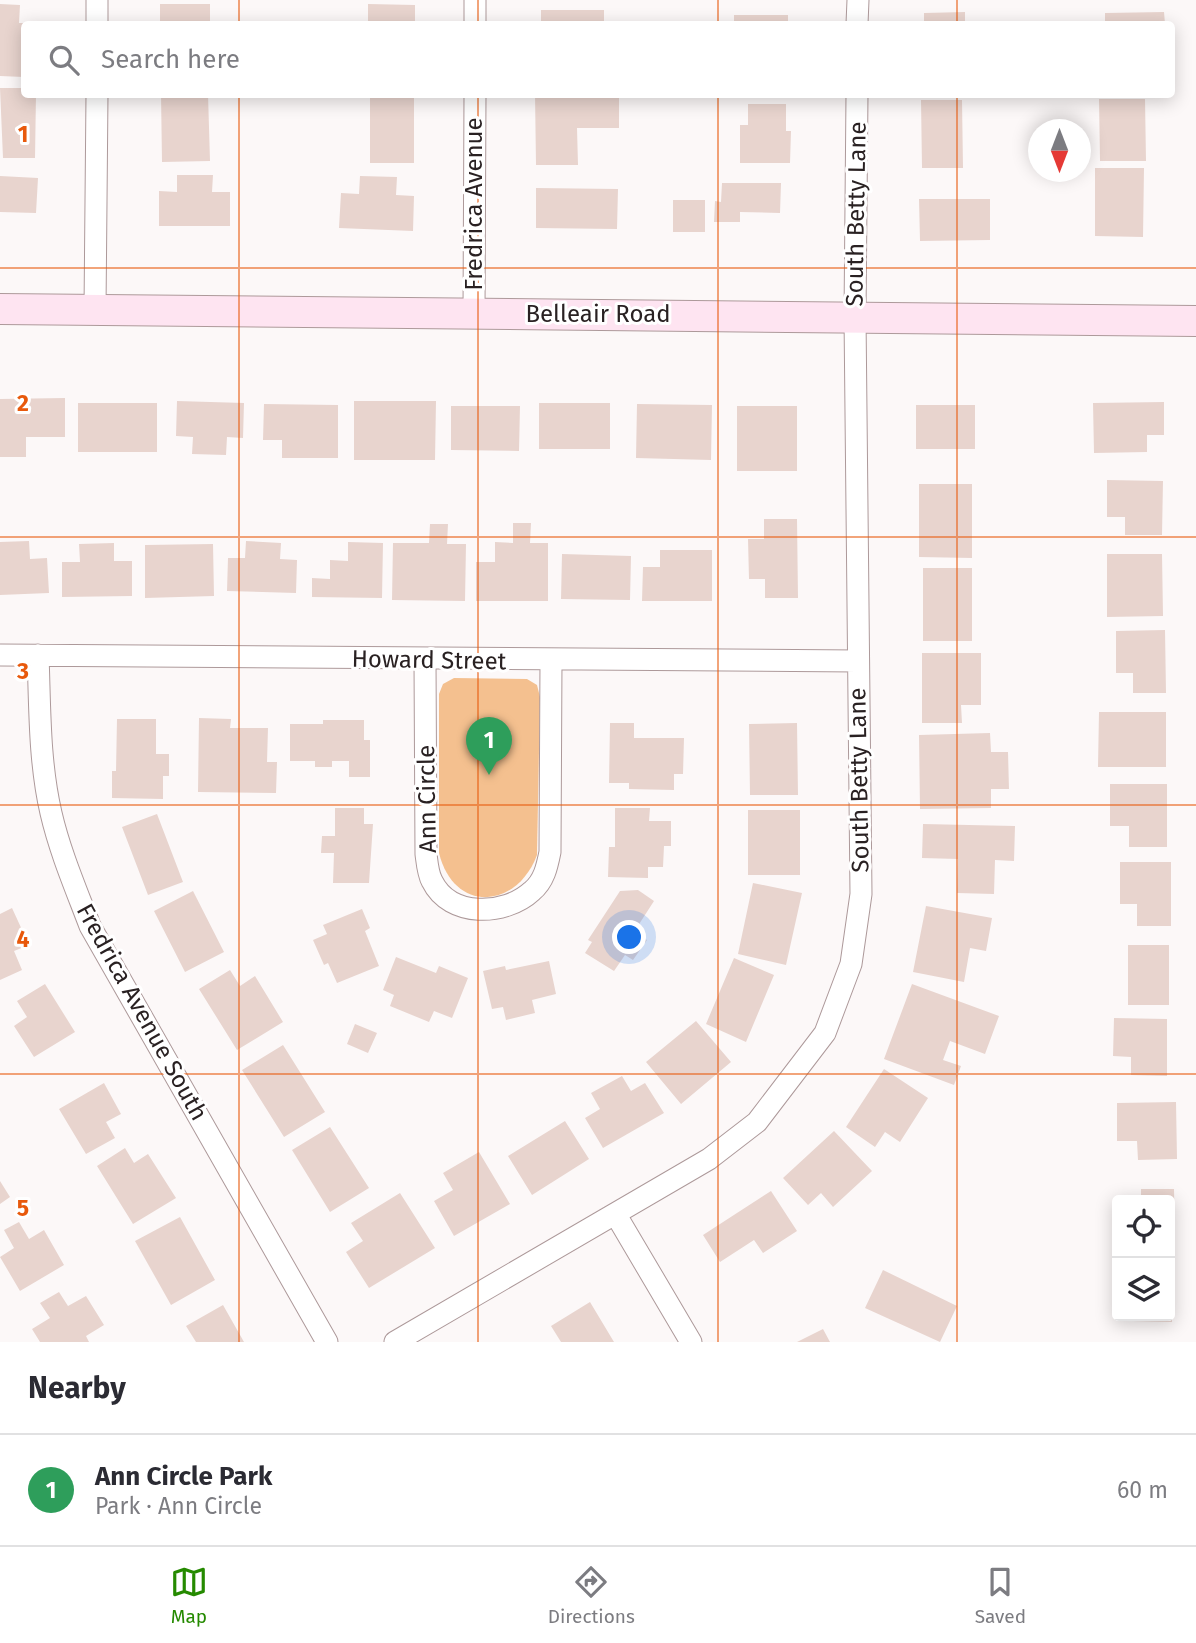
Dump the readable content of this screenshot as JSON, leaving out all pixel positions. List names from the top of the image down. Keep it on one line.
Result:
{"streets":{"main road":["Belleair Road"],"street":["Fredrica Avenue","South Betty Lane","Howard Street","Ann Circle","Fredrica Avenue South"]},"crossings":[["Fredrica Avenue","Belleair Road"],["South Betty Lane","Belleair Road"],["South Betty Lane","Howard Street"],["Howard Street","Ann Circle"],["Howard Street","Fredrica Avenue South"]],"north":"bottom","page":{"search":"Search here","pins":"1","heading":"Nearby","list":[{"mark":"1","name":"Ann Circle Park","note":"Park · Ann Circle","value":"60 m"}],"nav":["Map","Directions","Saved"]},"grid":{"rows":["1","2","3","4","5"]}}
